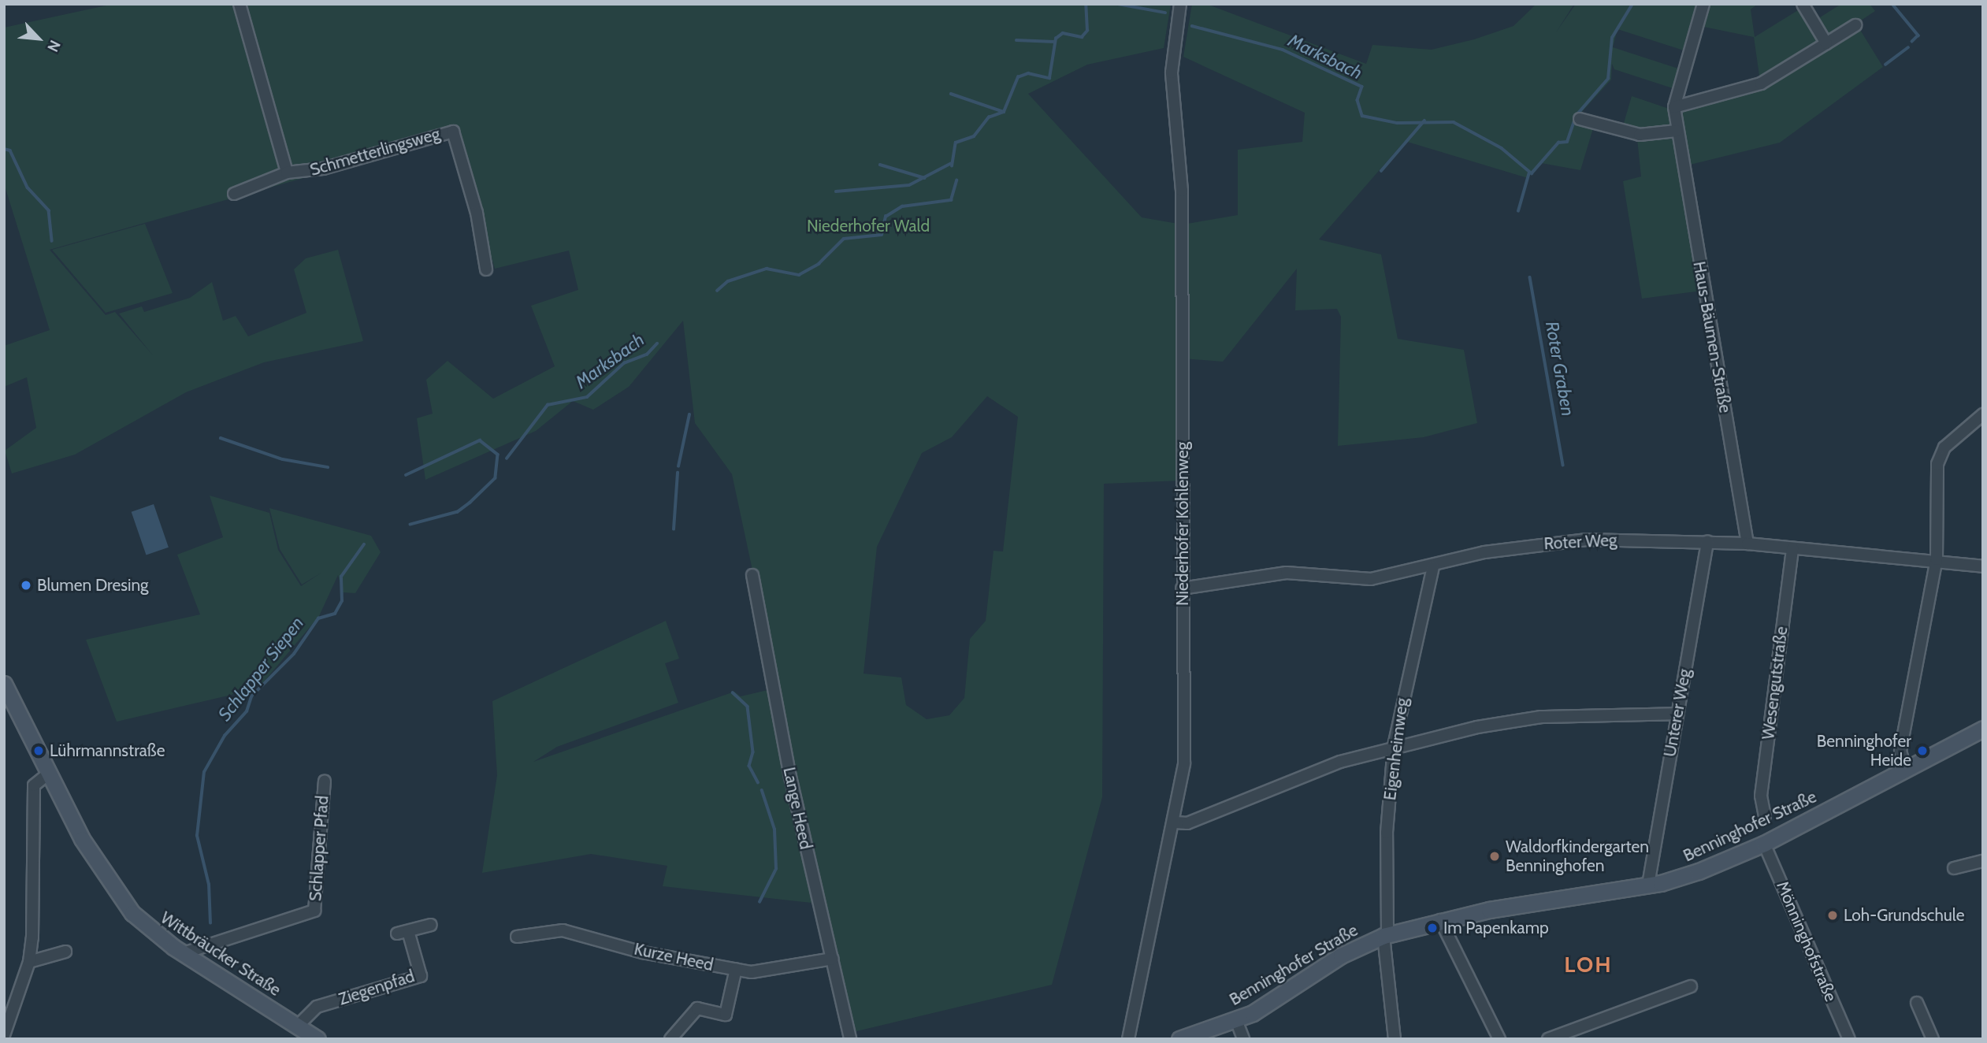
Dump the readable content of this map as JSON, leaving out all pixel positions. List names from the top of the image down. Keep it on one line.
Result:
{"streets":{"main road":["Benninghofer Straße","Wittbräucker Straße"],"street":["Schmetterlingsweg","Haus-Bäumen-Straße","Niederhofer Kohlenweg","Roter Weg","Wesengutstraße","Unterer Weg","Eigenheimweg","Lange Heed","Schlapper Pfad","Mönninghofstraße","Kurze Heed","Ziegenpfad"]},"crossings":[["Haus-Bäumen-Straße","Roter Weg"],["Niederhofer Kohlenweg","Roter Weg"],["Roter Weg","Wesengutstraße"],["Roter Weg","Unterer Weg"],["Roter Weg","Eigenheimweg"],["Unterer Weg","Benninghofer Straße"],["Eigenheimweg","Benninghofer Straße"],["Lange Heed","Kurze Heed"],["Benninghofer Straße","Mönninghofstraße"],["Schlapper Pfad","Wittbräucker Straße"],["Wittbräucker Straße","Ziegenpfad"]],"districts":["LOH"],"water":["Marksbach","Roter Graben","Schlapper Siepen"],"parks":["Niederhofer Wald"],"places":["Blumen Dresing","Lührmannstraße","Benninghofer Heide","Waldorfkindergarten Benninghofen","Loh-Grundschule","Im Papenkamp"],"north":"bottom right"}
